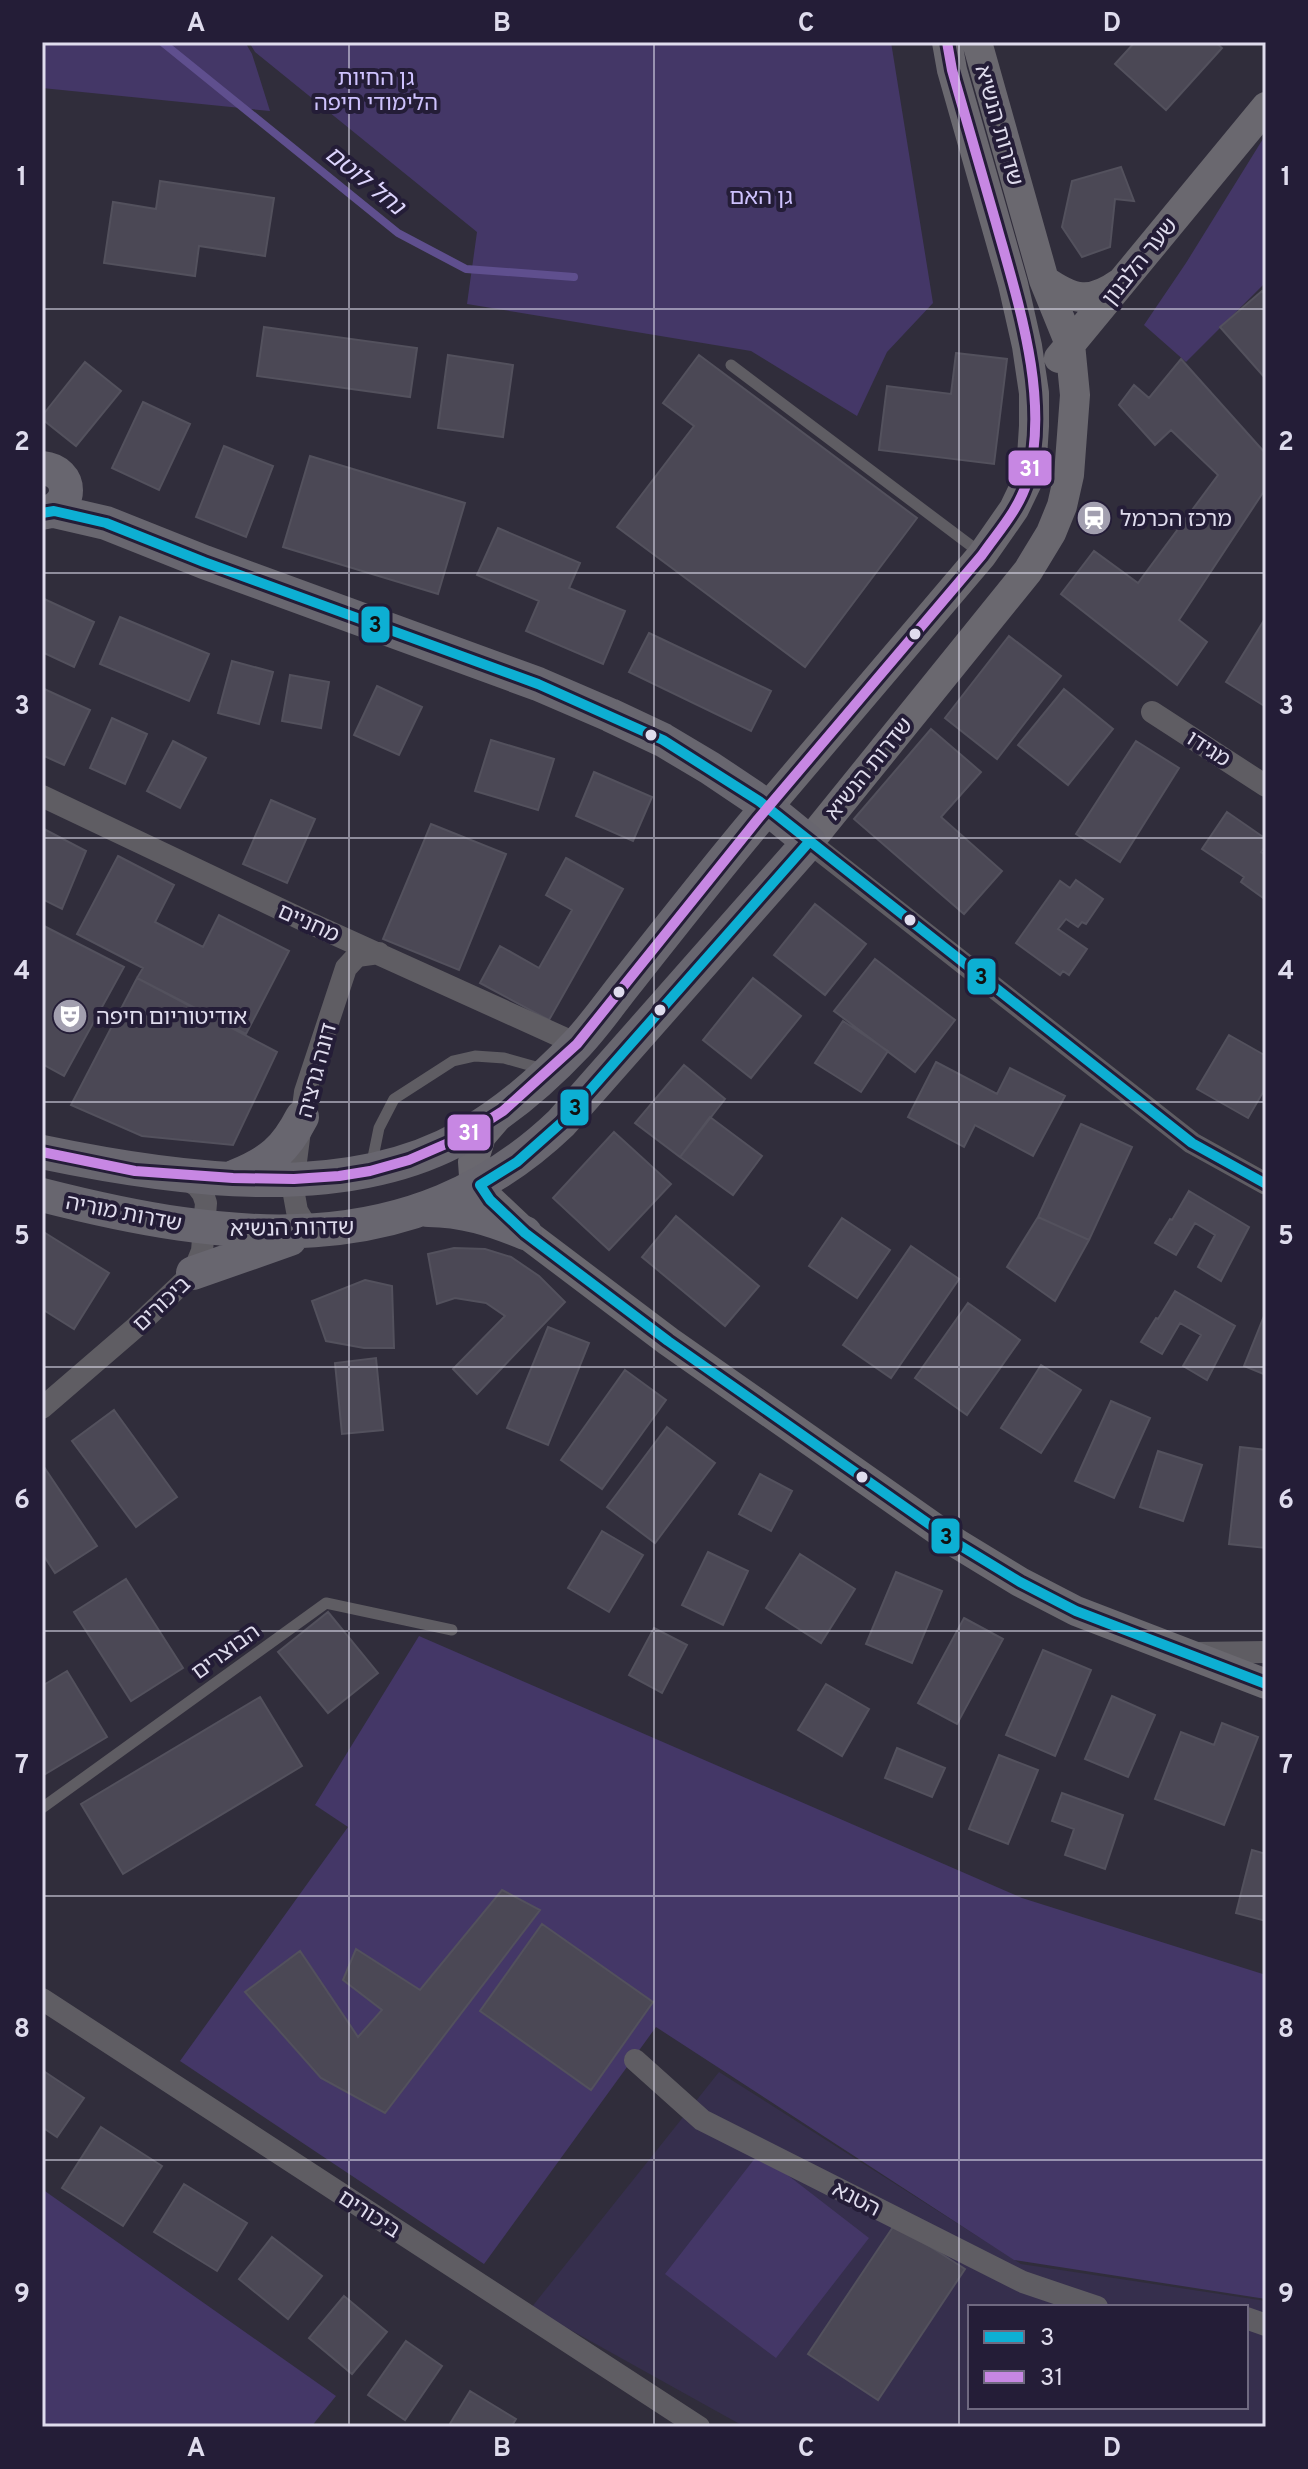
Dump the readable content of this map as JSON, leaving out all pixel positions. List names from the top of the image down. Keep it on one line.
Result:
{"streets":{"main road":["שדרות הנשיא","שדרות מוריה"],"street":["שער הלבנון","מגידו","מחניים","דונה גרציה","ביכורים","הטנא"],"lane":["הבוצרים"]},"crossings":[["שדרות הנשיא","שער הלבנון"],["שדרות הנשיא","מחניים"],["שדרות הנשיא","דונה גרציה"],["שדרות הנשיא","שדרות מוריה"],["שדרות הנשיא","ביכורים"],["דונה גרציה","שדרות מוריה"],["שדרות מוריה","ביכורים"]],"water":["נחל לוטם"],"parks":["גן החיות הלימודי חיפה","גן האם"],"places":{"station":["מרכז הכרמל"],"theatre":["אודיטוריום חיפה"]},"lines":["transit line 31","transit line 3"],"legend":["3","31"],"grid":{"columns":["A","B","C","D"],"rows":["1","2","3","4","5","6","7","8","9"]}}
